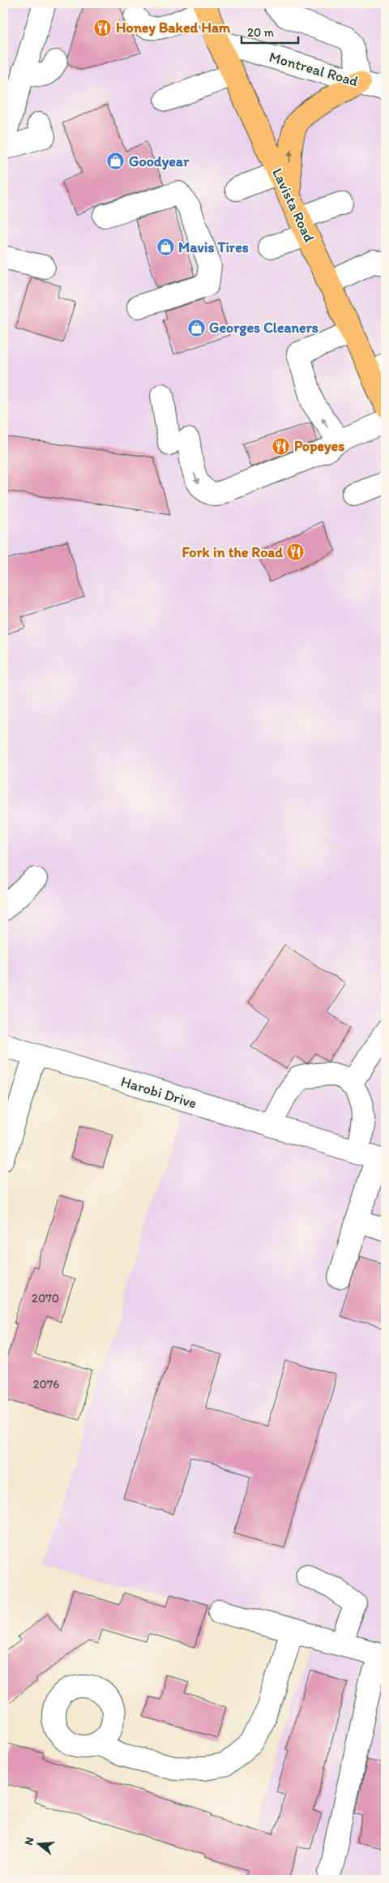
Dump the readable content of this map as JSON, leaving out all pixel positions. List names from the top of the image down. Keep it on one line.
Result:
{"streets":{"main road":["Lavista Road"],"street":["Montreal Road","Harobi Drive"]},"crossings":[["Montreal Road","Lavista Road"]],"places":{"restaurant":["Honey Baked Ham","Popeyes","Fork in the Road"],"shop":["Goodyear","Mavis Tires","Georges Cleaners"]},"house_numbers":["2070","2076"],"scale_bar":"20 m","north":"left"}
